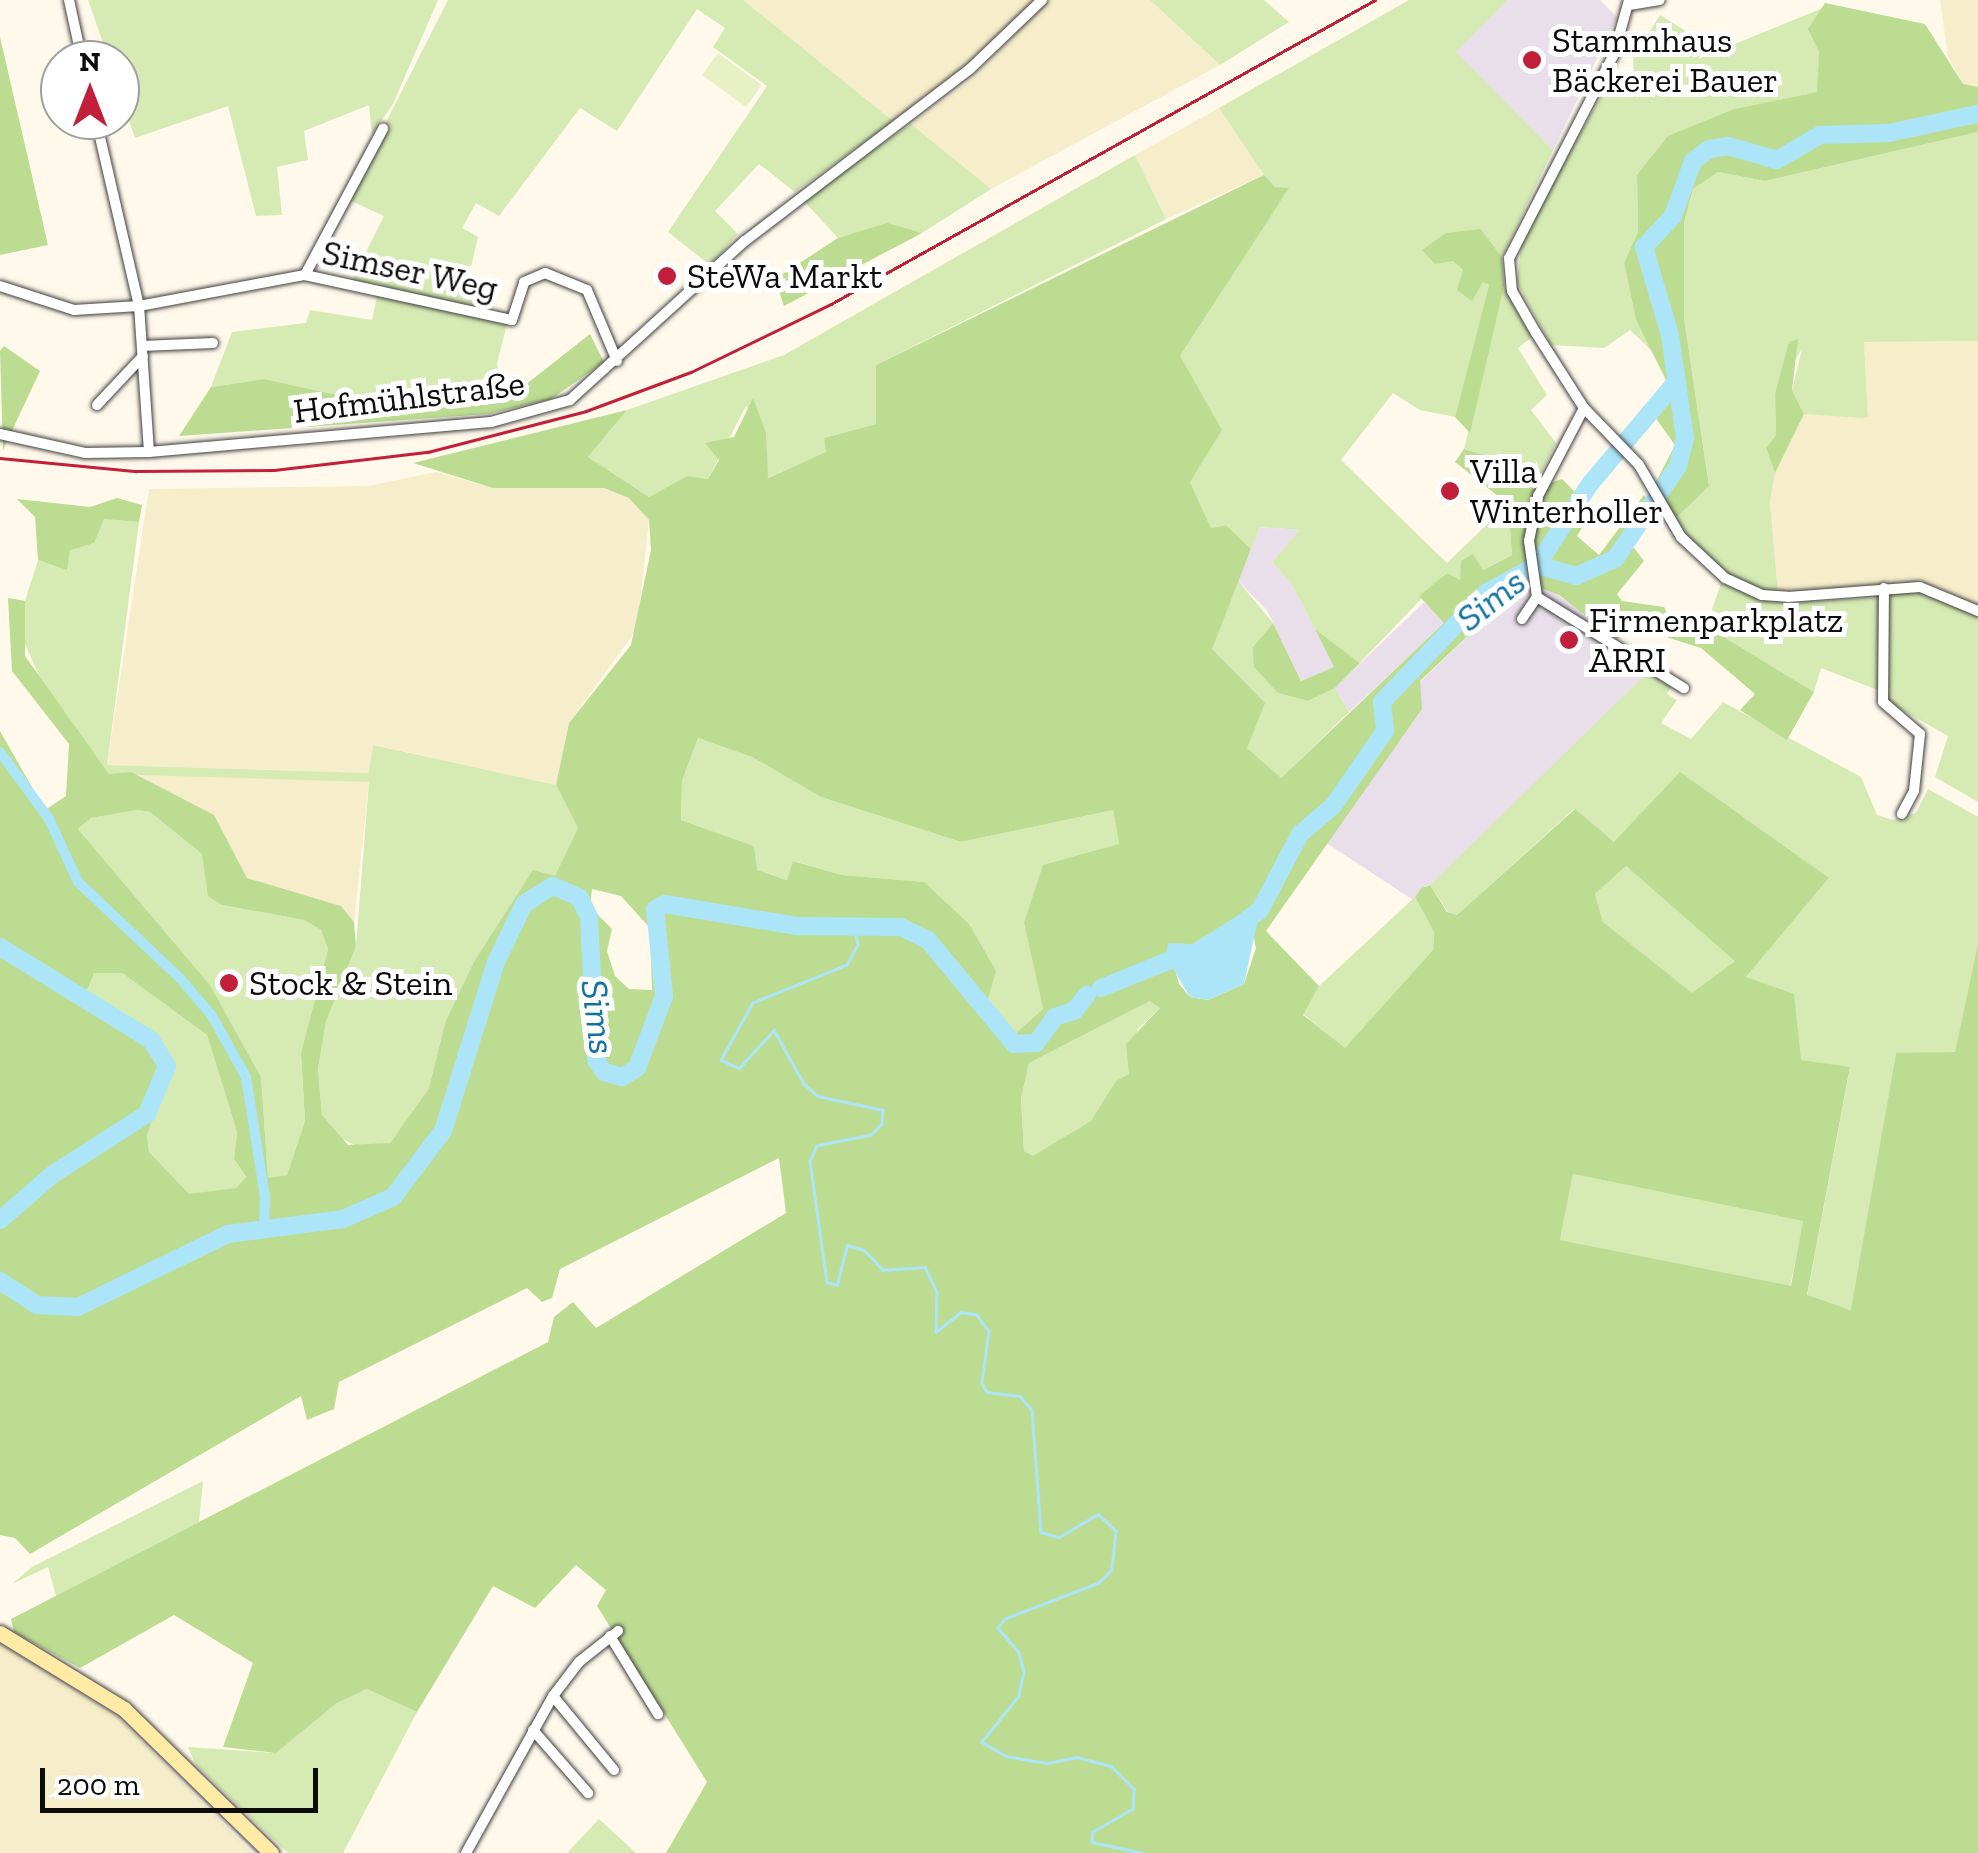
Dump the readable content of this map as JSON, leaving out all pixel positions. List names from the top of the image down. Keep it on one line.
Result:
{"streets":{"street":["Simser Weg","Hofmühlstraße"]},"crossings":[["Simser Weg","Hofmühlstraße"]],"water":["Sims"],"places":["Stammhaus Bäckerei Bauer","SteWa Markt","Villa Winterholler","Firmenparkplatz ARRI","Stock & Stein"],"scale_bar":"200 m","north":"top"}
